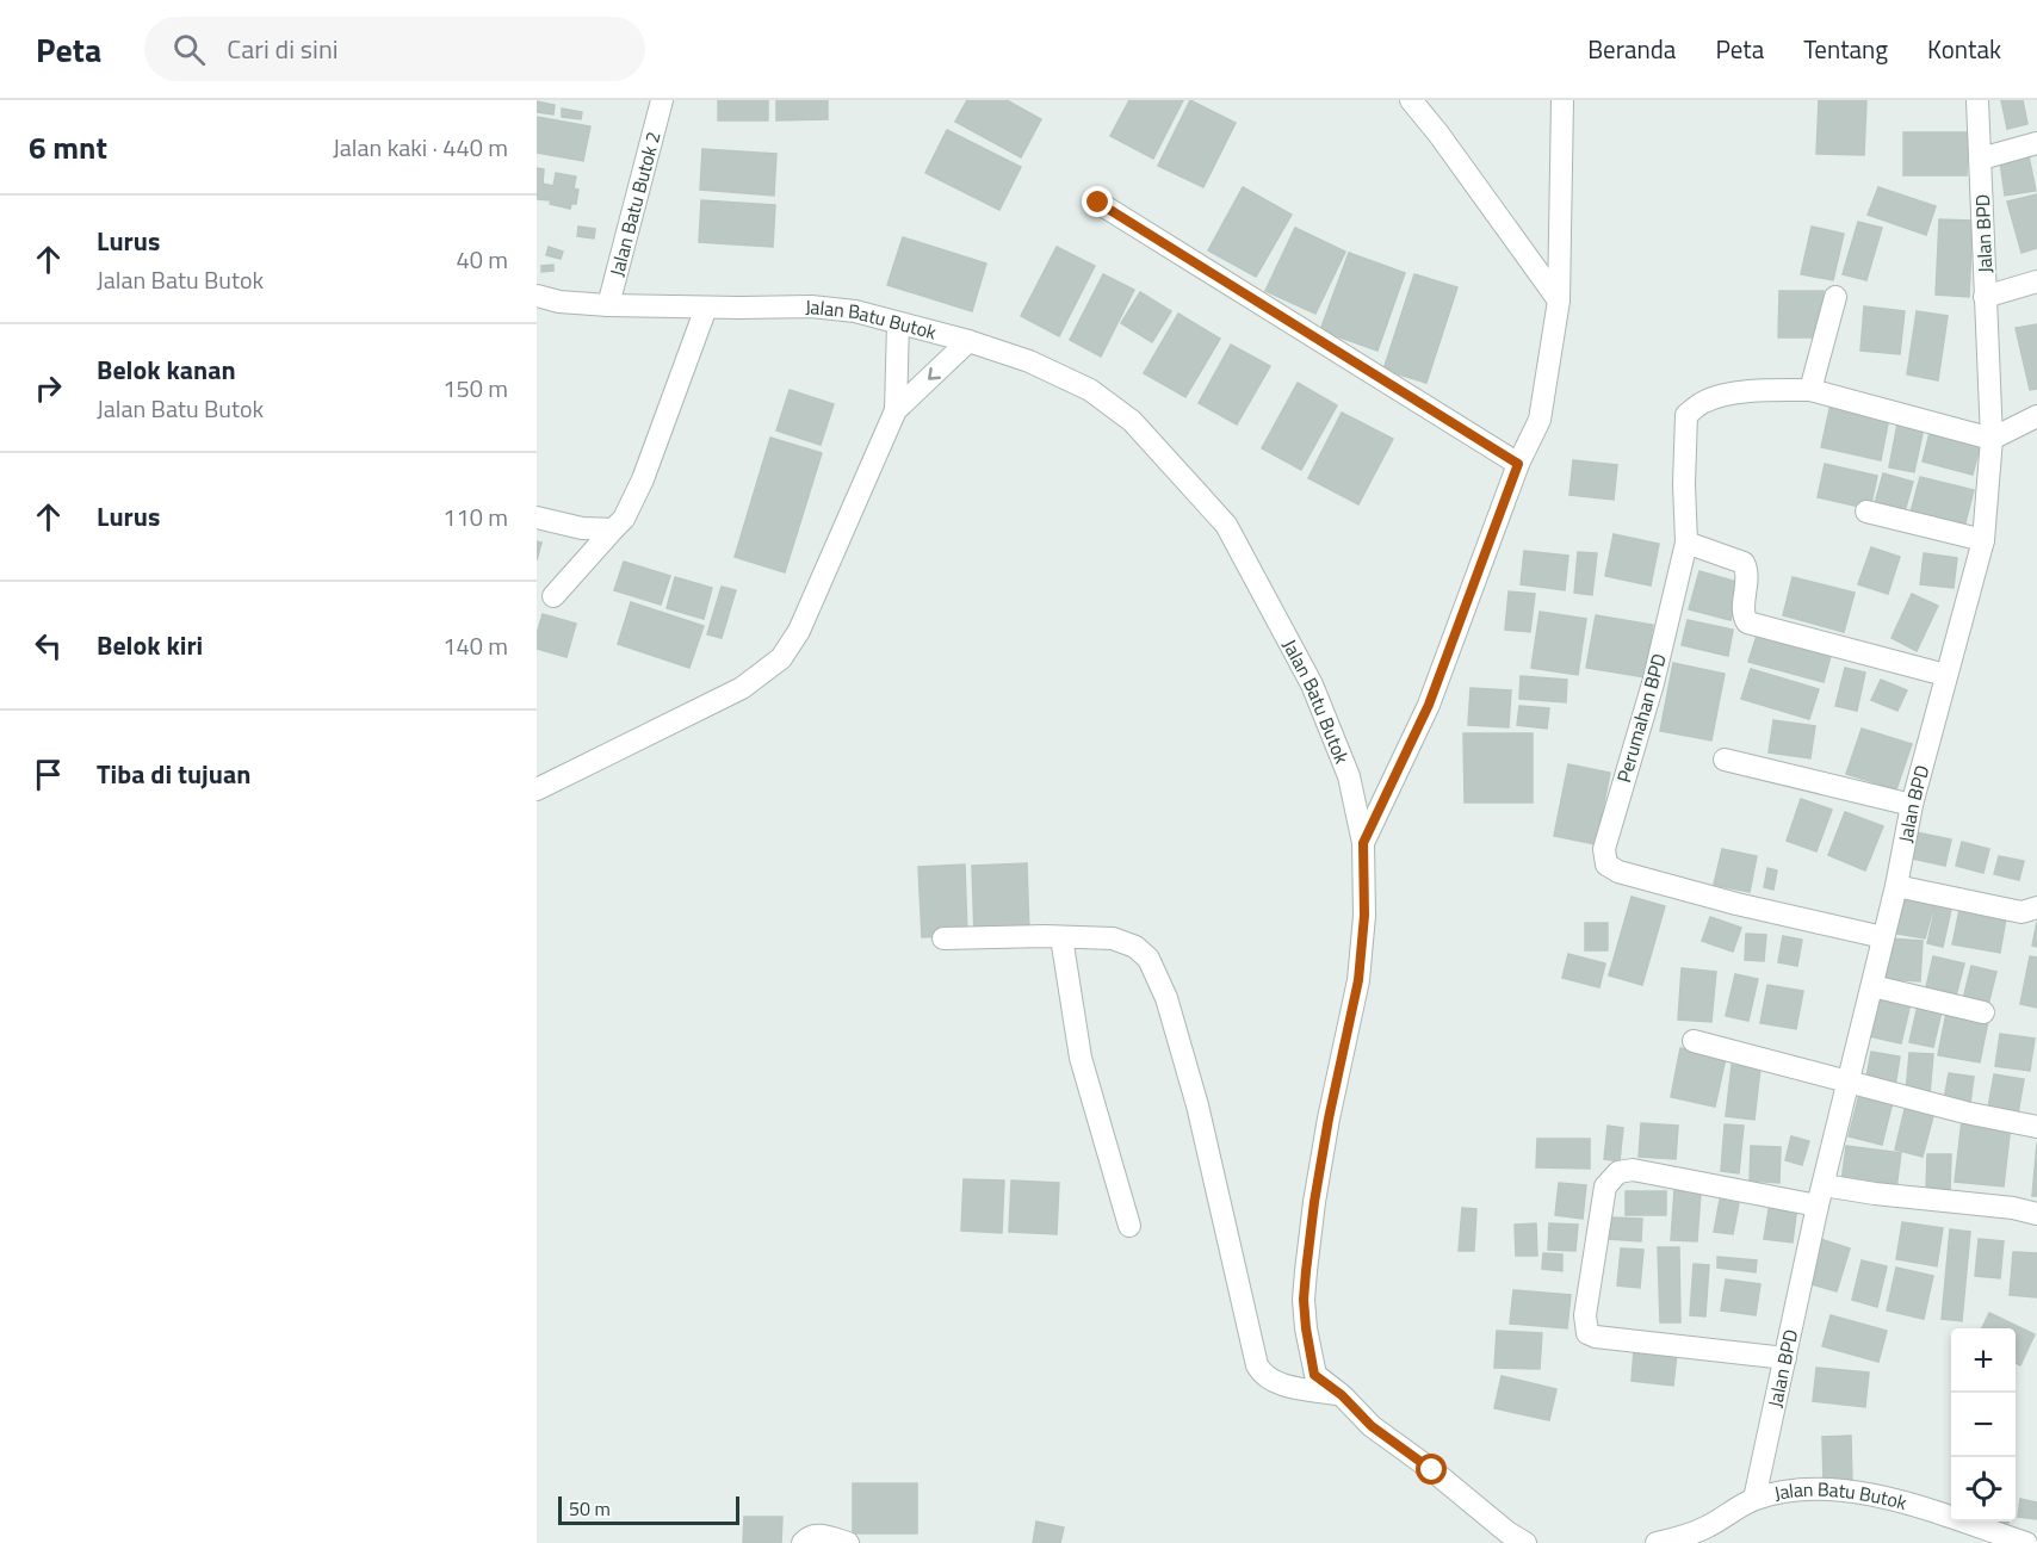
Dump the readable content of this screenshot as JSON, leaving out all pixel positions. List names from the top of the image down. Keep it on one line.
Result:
{"streets":{"street":["Jalan Batu Butok 2","Jalan BPD","Jalan Batu Butok","Perumahan BPD"]},"crossings":[["Jalan Batu Butok 2","Jalan Batu Butok"],["Jalan BPD","Jalan Batu Butok"],["Jalan BPD","Perumahan BPD"]],"scale_bar":"50 m","page":{"header":"Peta","search":"Cari di sini","nav":["Beranda","Peta","Tentang","Kontak"],"heading":["6 mnt","Jalan kaki · 440 m"],"list":[["Lurus","Jalan Batu Butok","40 m"],["Belok kanan","Jalan Batu Butok","150 m"],["Lurus","110 m"],["Belok kiri","140 m"],"Tiba di tujuan"],"map_buttons":["+","−"],"scale":"50 m"}}
